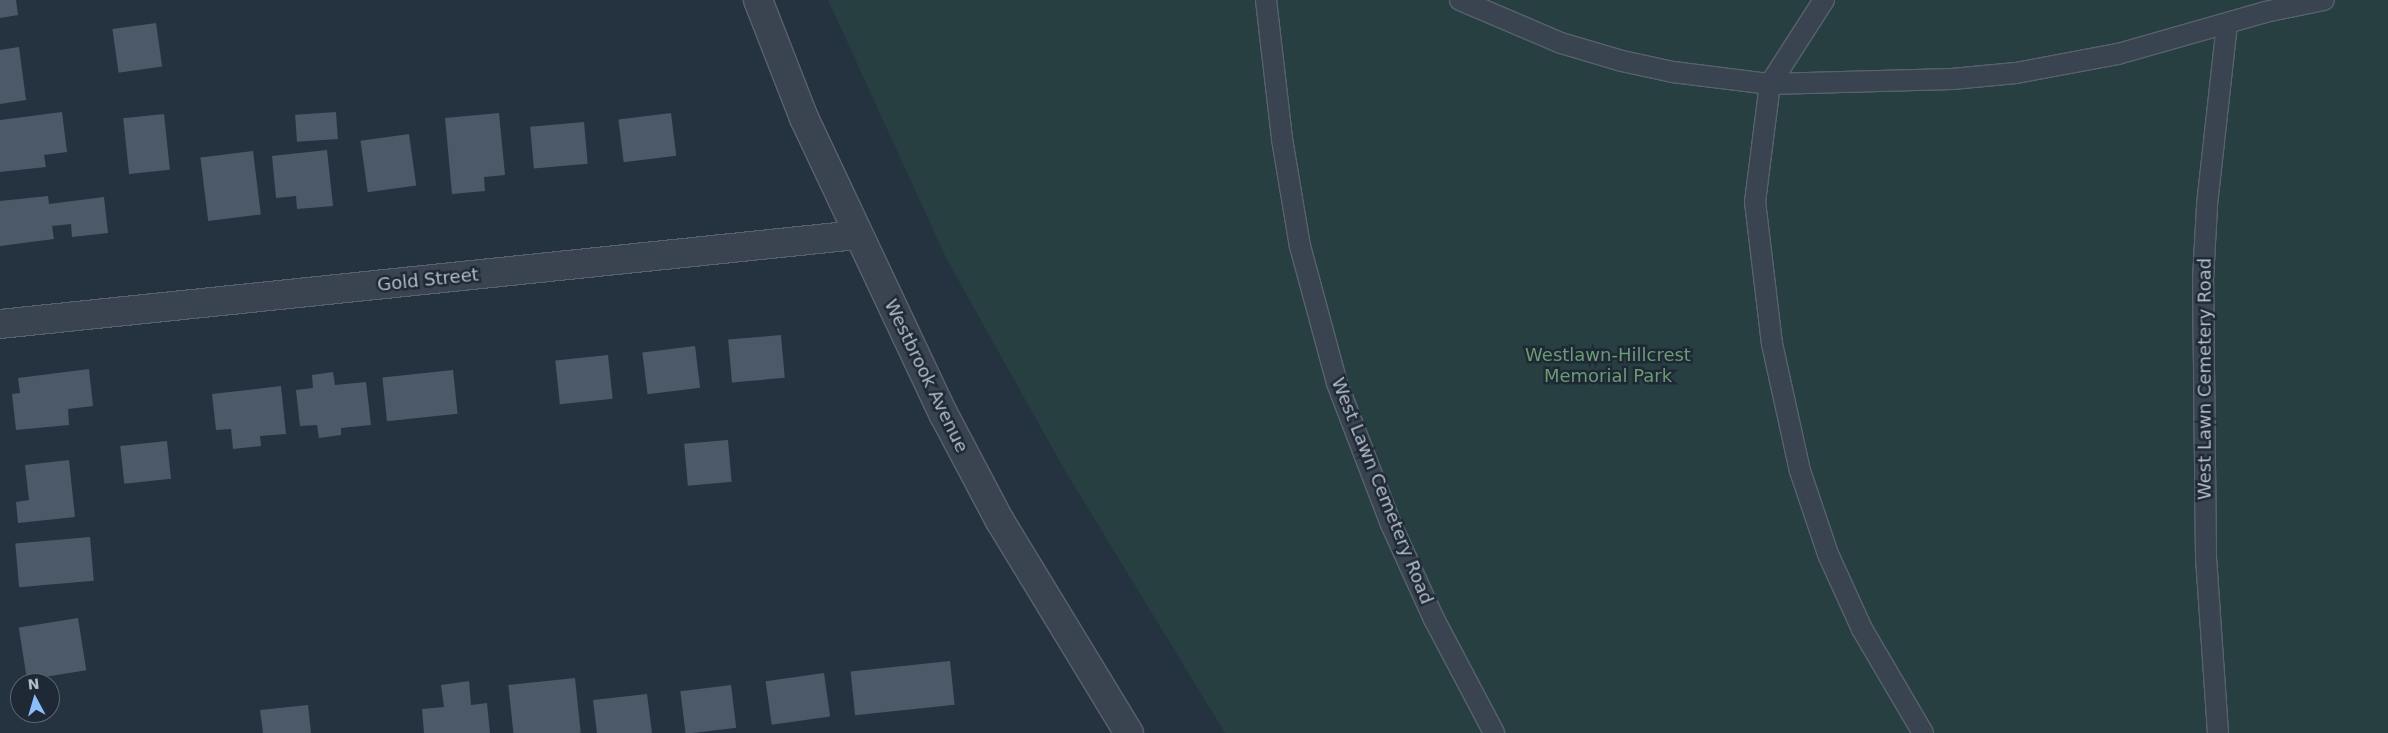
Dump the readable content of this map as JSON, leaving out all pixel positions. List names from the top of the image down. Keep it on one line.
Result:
{"streets":{"street":["Gold Street","Westbrook Avenue"],"lane":["West Lawn Cemetery Road"]},"crossings":[["Gold Street","Westbrook Avenue"]],"parks":["Westlawn-Hillcrest Memorial Park"],"north":"top"}
